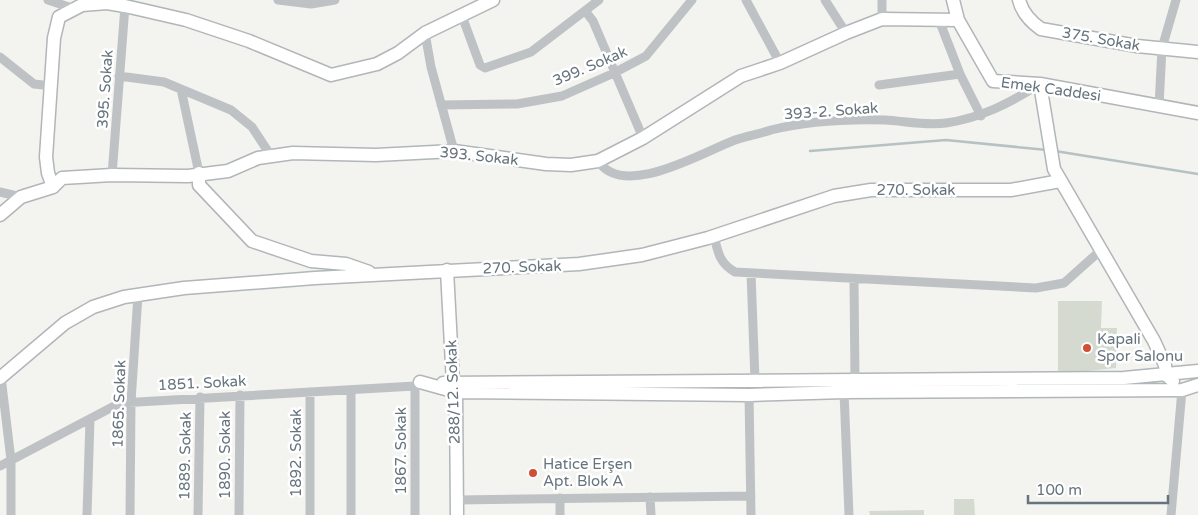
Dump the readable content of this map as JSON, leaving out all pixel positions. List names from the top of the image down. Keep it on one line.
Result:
{"streets":{"street":["375. Sokak","399. Sokak","395. Sokak","Emek Caddesi","393-2. Sokak","393. Sokak","270. Sokak","1851. Sokak","288/12. Sokak","1865. Sokak","1867. Sokak","1892. Sokak","1890. Sokak","1889. Sokak"]},"crossings":[["395. Sokak","393. Sokak"],["Emek Caddesi","393-2. Sokak"],["Emek Caddesi","393. Sokak"],["393-2. Sokak","393. Sokak"],["270. Sokak","288/12. Sokak"],["270. Sokak","1865. Sokak"],["1851. Sokak","1865. Sokak"],["1851. Sokak","1867. Sokak"],["1851. Sokak","1892. Sokak"],["1851. Sokak","1890. Sokak"],["1851. Sokak","1889. Sokak"]],"places":["Kapali Spor Salonu","Hatice Erşen Apt. Blok A"],"scale_bar":"100 m"}
